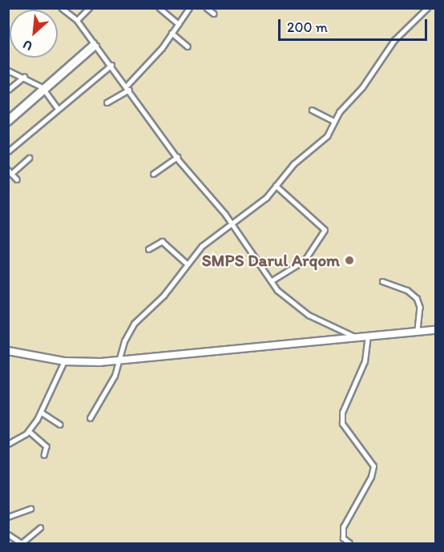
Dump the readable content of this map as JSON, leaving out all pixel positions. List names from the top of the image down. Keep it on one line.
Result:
{"places":["SMPS Darul Arqom"],"scale_bar":"200 m","north":"bottom left"}
